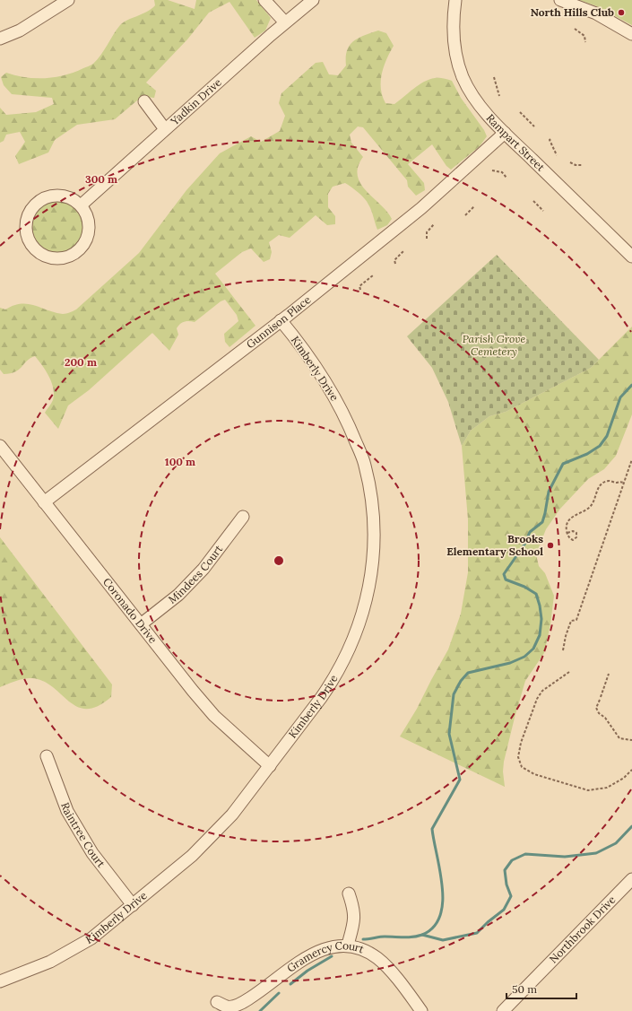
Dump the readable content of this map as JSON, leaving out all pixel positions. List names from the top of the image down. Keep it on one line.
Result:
{"streets":{"street":["Yadkin Drive","Rampart Street","Gunnison Place","Kimberly Drive","Mindees Court","Coronado Drive","Raintree Court","Northbrook Drive","Gramercy Court"]},"crossings":[["Rampart Street","Gunnison Place"],["Gunnison Place","Kimberly Drive"],["Gunnison Place","Coronado Drive"],["Kimberly Drive","Coronado Drive"],["Kimberly Drive","Raintree Court"],["Mindees Court","Coronado Drive"]],"parks":["Parish Grove Cemetery"],"places":["North Hills Club","Brooks Elementary School"],"scale_bar":"50 m","rings":["300 m","200 m","100 m"]}
